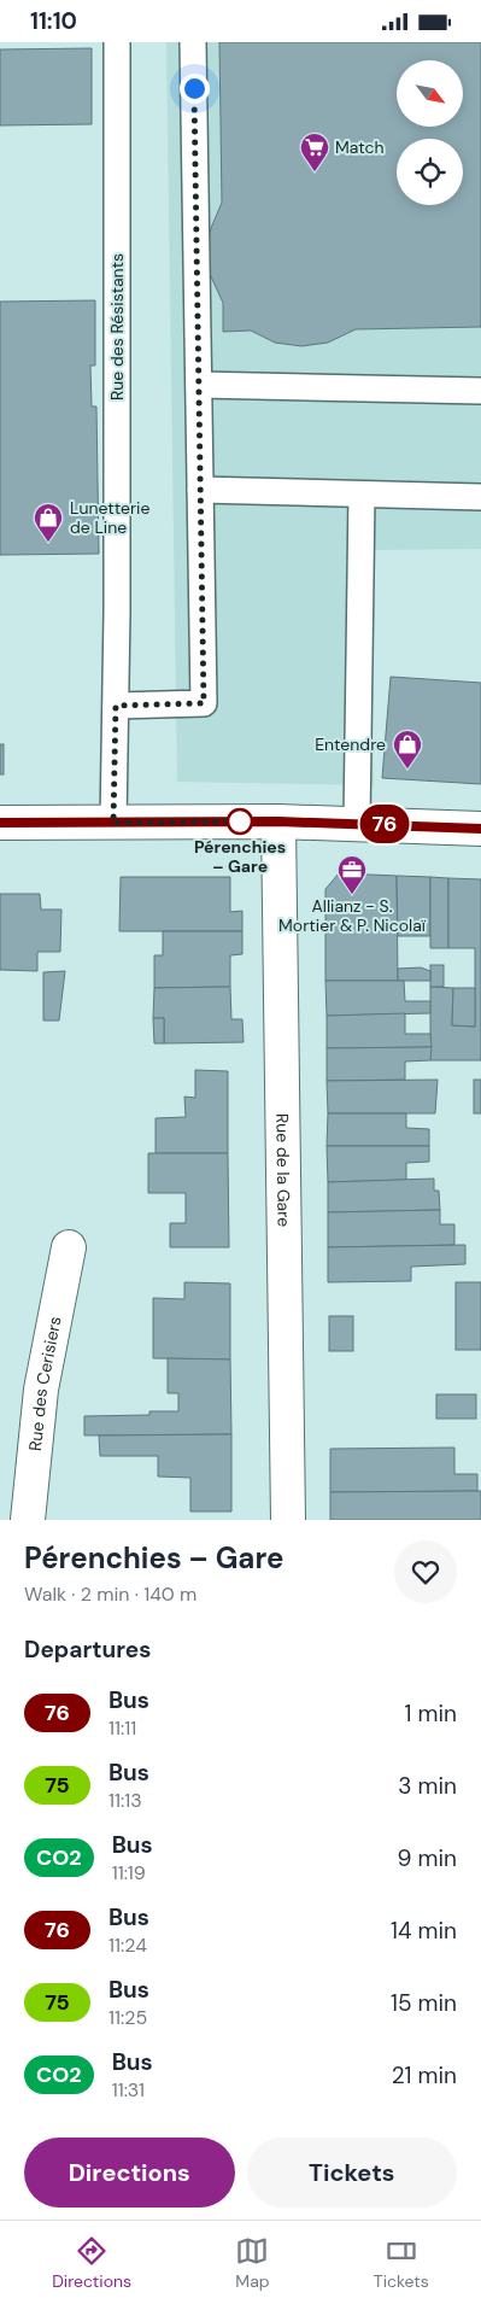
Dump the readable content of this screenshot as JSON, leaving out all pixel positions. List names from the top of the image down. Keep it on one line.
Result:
{"streets":{"street":["Rue de la Gare","Rue des Cerisiers"],"lane":["Rue des Résistants"]},"places":{"supermarket":["Match"],"shop":["Lunetterie de Line","Entendre"],"other":["Pérenchies – Gare"],"office":["Allianz - S. Mortier & P. Nicolaï"]},"lines":["bus line 76"],"north":"bottom right","page":{"status":"11:10","on_map":"76","heading":[["Pérenchies – Gare","Walk · 2 min · 140 m"],"Departures"],"list":[{"mark":"76","name":"Bus","note":"11:11","value":"1 min"},{"mark":"75","name":"Bus","note":"11:13","value":"3 min"},{"mark":"CO2","name":"Bus","note":"11:19","value":"9 min"},{"mark":"76","name":"Bus","note":"11:24","value":"14 min"},{"mark":"75","name":"Bus","note":"11:25","value":"15 min"},{"mark":"CO2","name":"Bus","note":"11:31","value":"21 min"}],"buttons":["Directions","Tickets"],"tabs":["Directions","Map","Tickets"]}}
